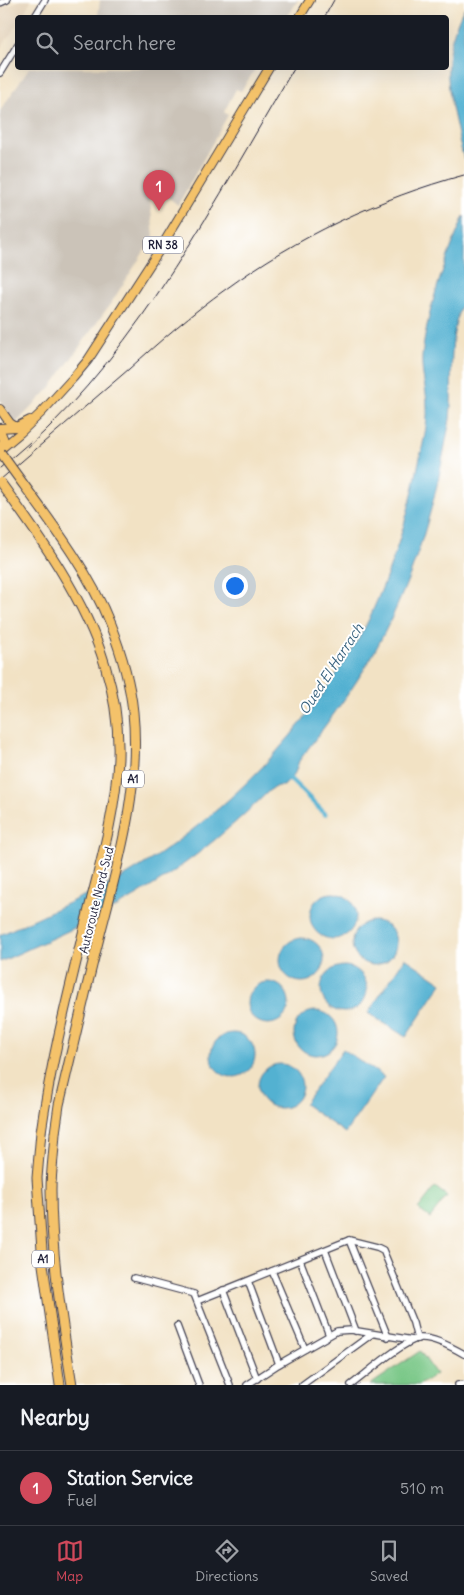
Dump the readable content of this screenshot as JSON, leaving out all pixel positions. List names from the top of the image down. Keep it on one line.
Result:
{"streets":{"highway":["A1","Autoroute Nord-Sud"],"main road":["RN 38"]},"crossings":[["RN 38","Autoroute Nord-Sud"]],"water":["Oued El Harrach"],"page":{"search":"Search here","pins":"1","heading":"Nearby","list":[{"mark":"1","name":"Station Service","note":"Fuel","value":"510 m"}],"nav":["Map","Directions","Saved"]}}
